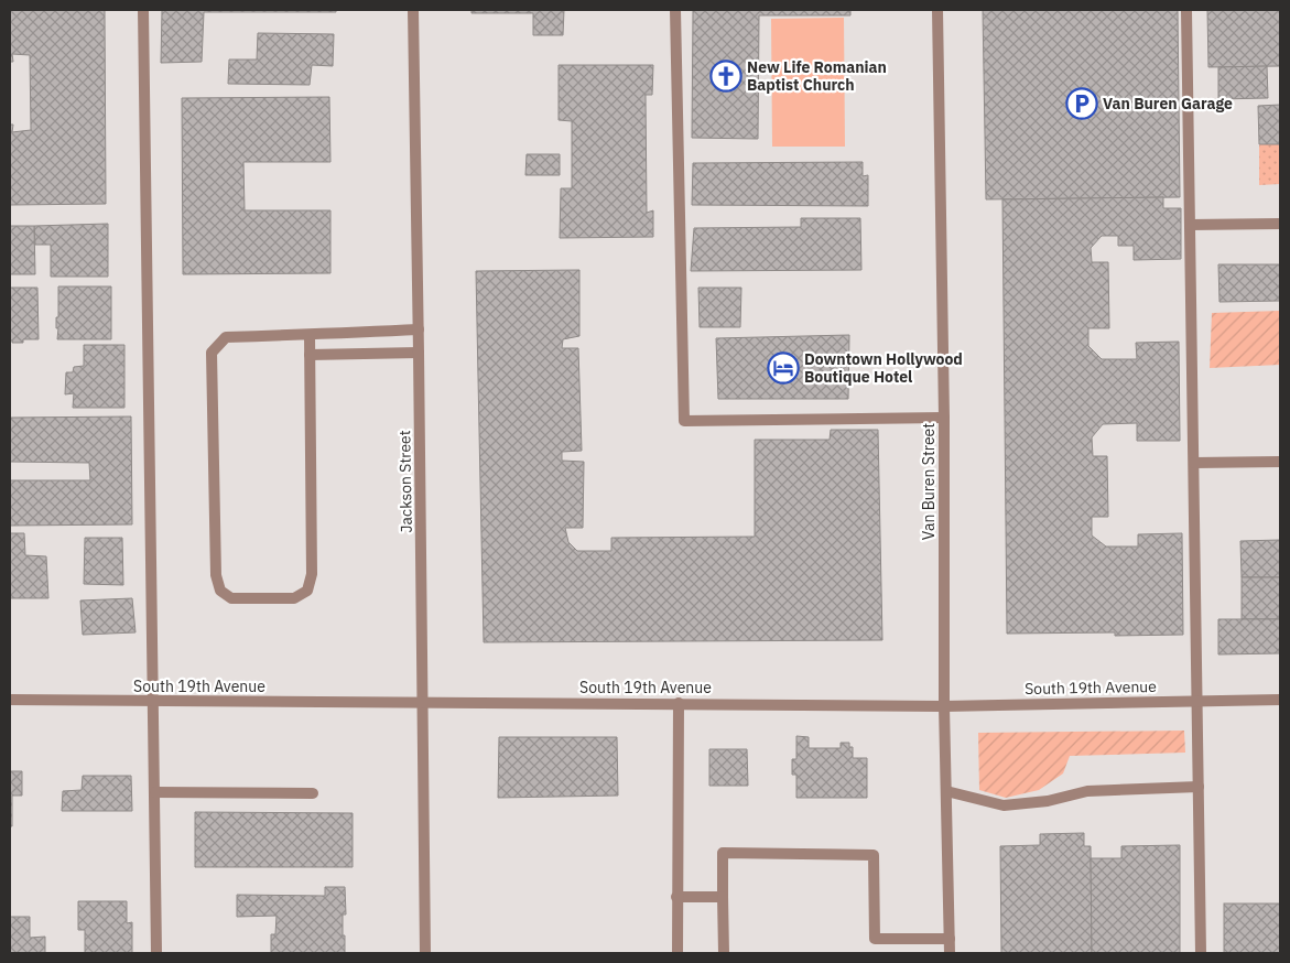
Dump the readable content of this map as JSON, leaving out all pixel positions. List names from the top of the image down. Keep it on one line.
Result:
{"streets":{"street":["Jackson Street","Van Buren Street","South 19th Avenue"]},"crossings":[["Jackson Street","South 19th Avenue"],["Van Buren Street","South 19th Avenue"]],"places":{"church":["New Life Romanian Baptist Church"],"parking":["Van Buren Garage"],"hotel":["Downtown Hollywood Boutique Hotel"]}}
